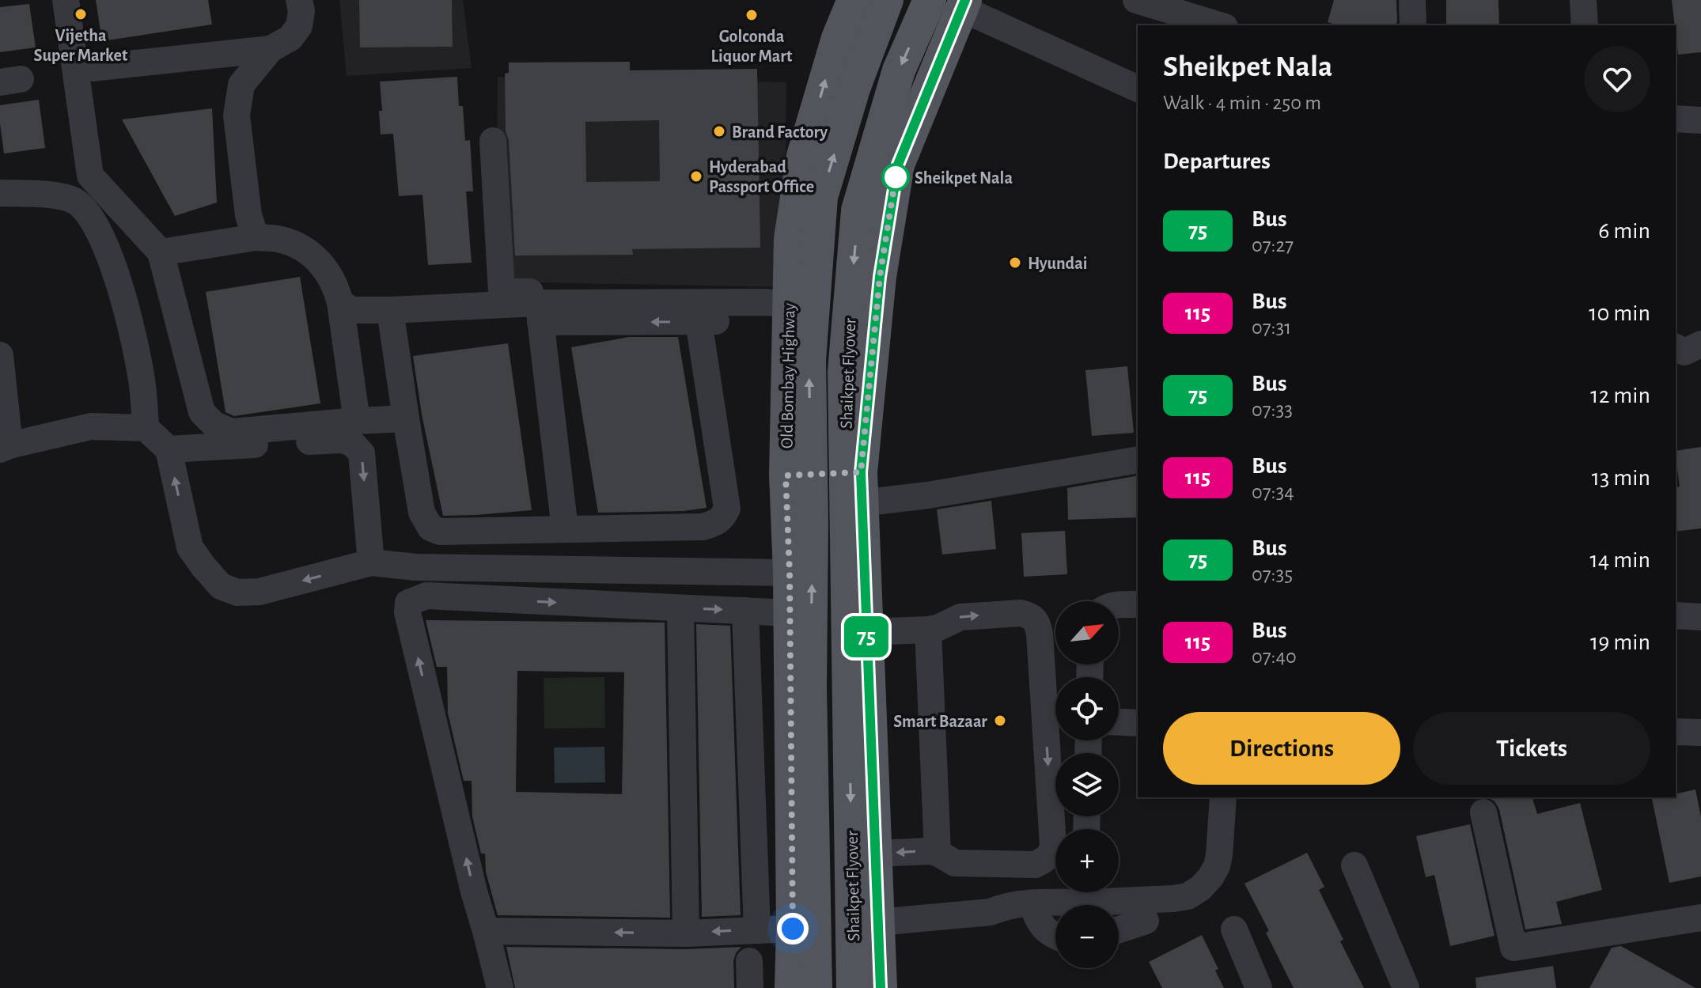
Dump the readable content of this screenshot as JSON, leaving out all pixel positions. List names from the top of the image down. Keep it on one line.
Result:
{"streets":{"main road":["Shaikpet Flyover","Old Bombay Highway"]},"places":["Vijetha Super Market","Golconda Liquor Mart","Brand Factory","Hyderabad Passport Office","Sheikpet Nala","Hyundai","Smart Bazaar"],"lines":["bus line 75"],"north":"top right","page":{"on_map":"75","heading":[["Sheikpet Nala","Walk · 4 min · 250 m"],"Departures"],"list":[{"mark":"75","name":"Bus","note":"07:27","value":"6 min"},{"mark":"115","name":"Bus","note":"07:31","value":"10 min"},{"mark":"75","name":"Bus","note":"07:33","value":"12 min"},{"mark":"115","name":"Bus","note":"07:34","value":"13 min"},{"mark":"75","name":"Bus","note":"07:35","value":"14 min"},{"mark":"115","name":"Bus","note":"07:40","value":"19 min"}],"map_buttons":["+","−"],"buttons":["Directions","Tickets"]}}
